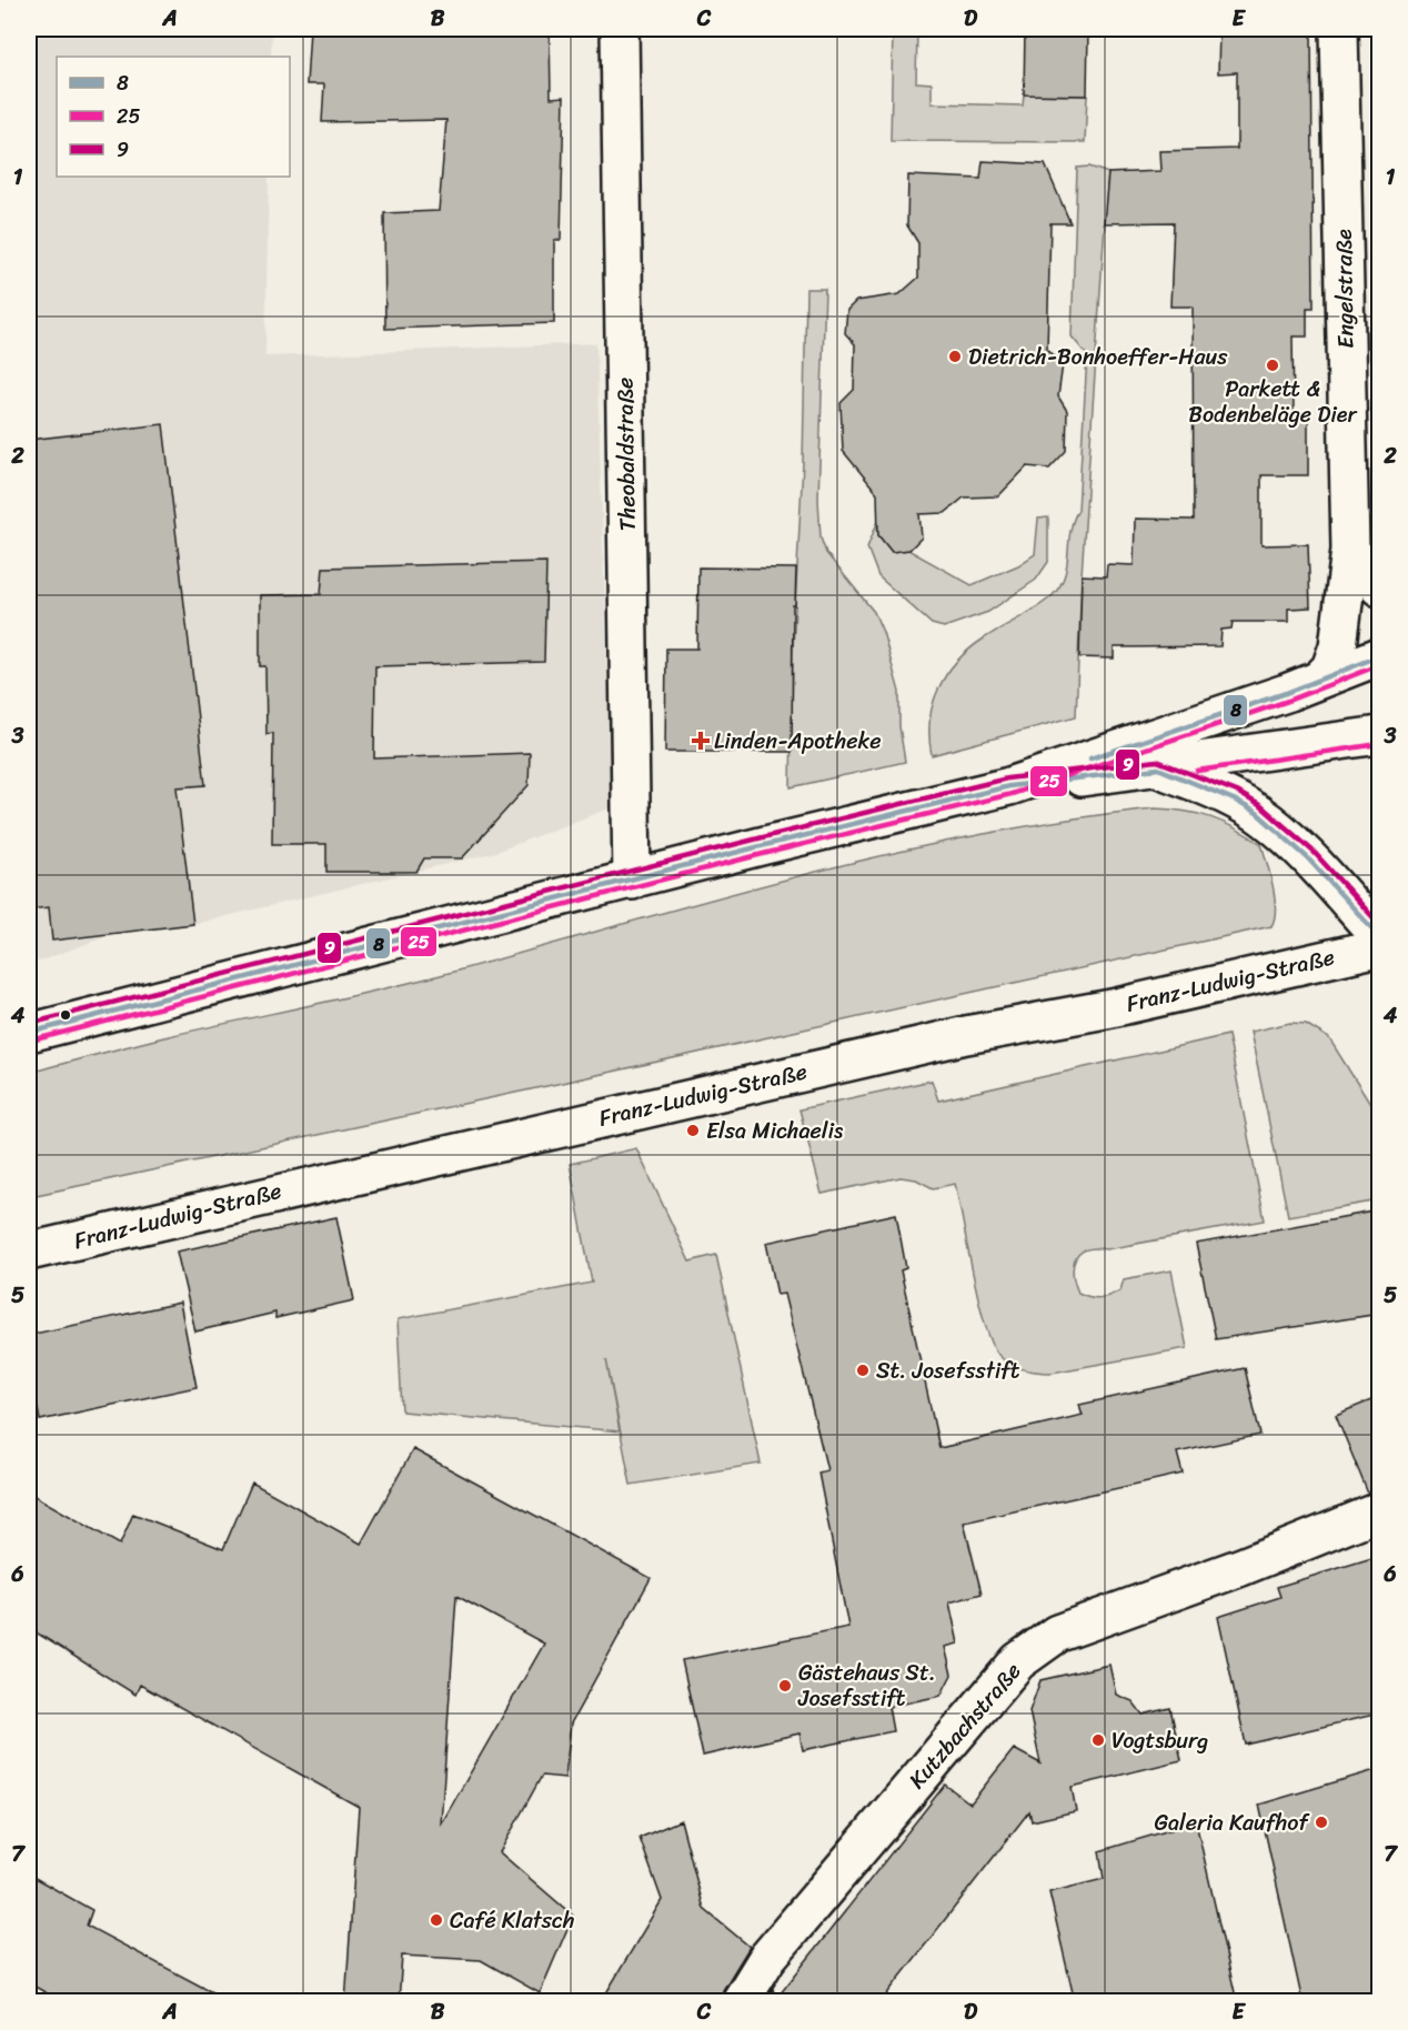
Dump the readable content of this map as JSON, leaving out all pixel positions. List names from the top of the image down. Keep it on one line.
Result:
{"streets":{"street":["Engelstraße","Theobaldstraße","Franz-Ludwig-Straße","Kutzbachstraße"]},"places":{"other":["Dietrich-Bonhoeffer-Haus","Parkett & Bodenbeläge Dier","Elsa Michaelis","St. Josefsstift","Gästehaus St. Josefsstift","Vogtsburg","Galeria Kaufhof","Café Klatsch"],"health":["Linden-Apotheke"]},"lines":["transit line 8","transit line 25","transit line 9"],"legend":["8","25","9"],"grid":{"columns":["A","B","C","D","E"],"rows":["1","2","3","4","5","6","7"]}}
